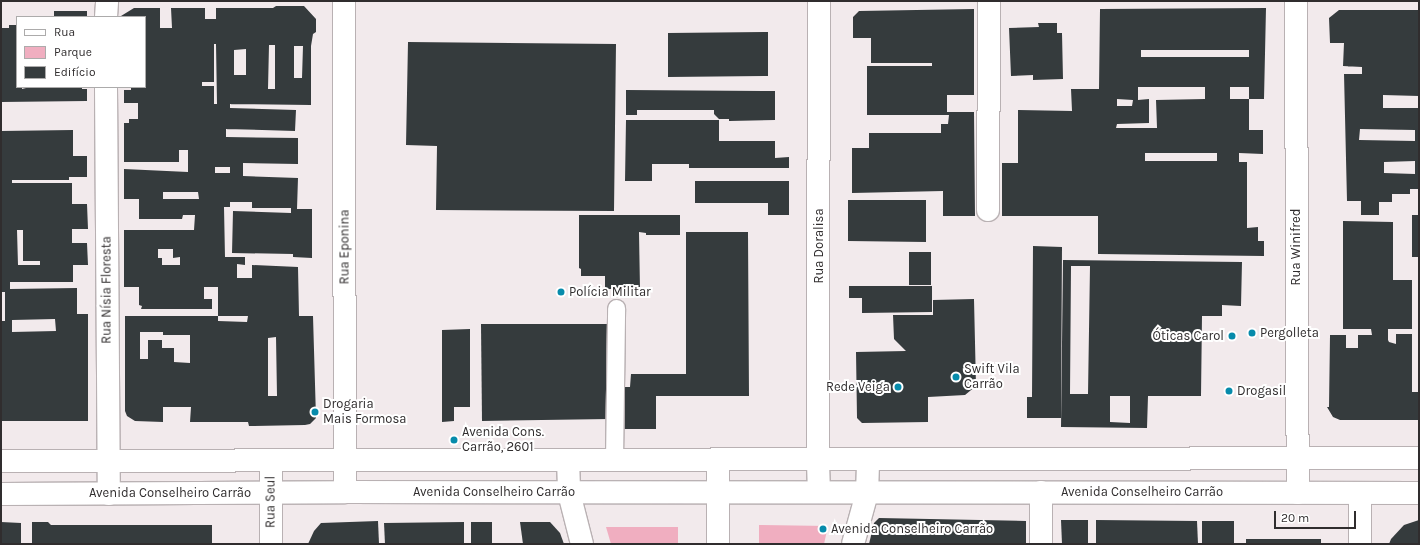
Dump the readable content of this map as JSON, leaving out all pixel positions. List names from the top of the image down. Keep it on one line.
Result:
{"streets":{"main road":["Rua Doralisa","Rua Eponina","Rua Winifred","Rua Nísia Floresta","Avenida Conselheiro Carrão","Rua Seul"]},"crossings":[["Rua Doralisa","Avenida Conselheiro Carrão"],["Rua Eponina","Avenida Conselheiro Carrão"],["Rua Winifred","Avenida Conselheiro Carrão"],["Rua Nísia Floresta","Avenida Conselheiro Carrão"],["Avenida Conselheiro Carrão","Rua Seul"]],"places":["Polícia Militar","Pergolleta","Óticas Carol","Swift Vila Carrão","Rede Veiga","Drogasil","Drogaria Mais Formosa","Avenida Cons. Carrão, 2601","Avenida Conselheiro Carrão"],"legend":["Rua","Parque","Edifício"],"scale_bar":"20 m"}
